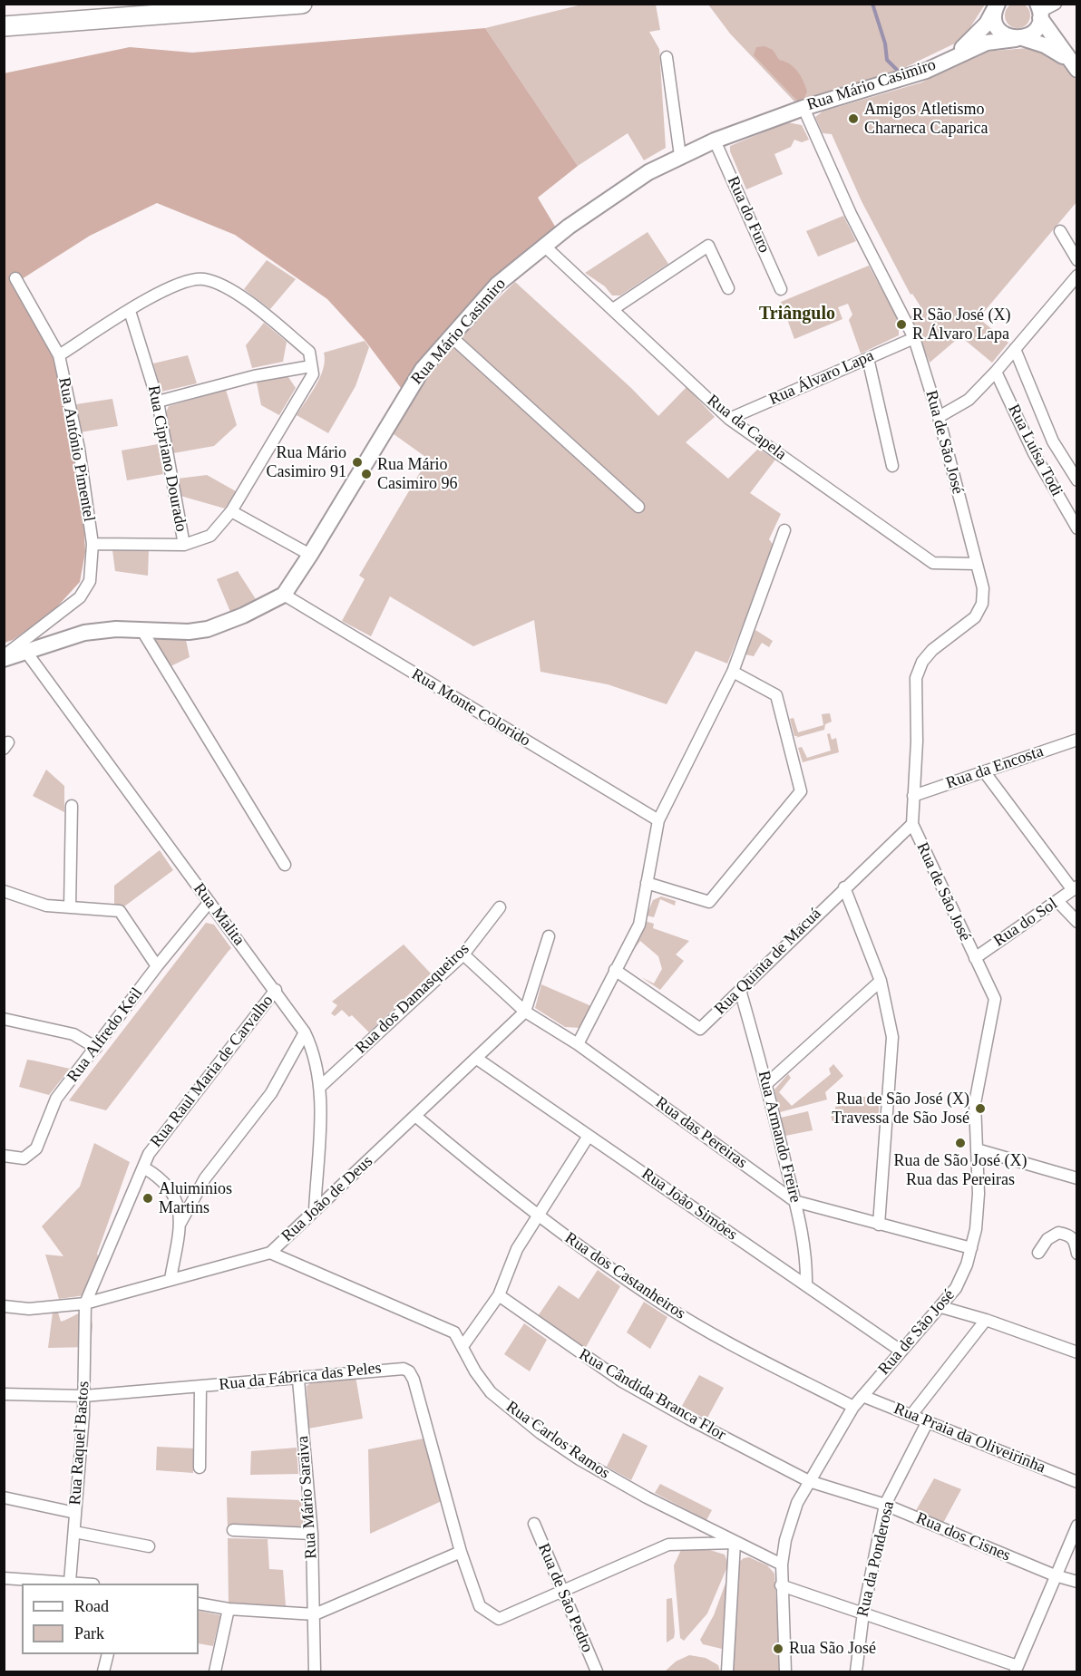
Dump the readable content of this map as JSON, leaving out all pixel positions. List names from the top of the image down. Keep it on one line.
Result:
{"streets":{"street":["Rua Mário Casimiro","Rua do Furo","Rua Álvaro Lapa","Rua da Capela","Rua de São José","Rua António Pimentel","Rua Luísa Todi","Rua Cipriano Dourado","Rua Monte Colorido","Rua da Encosta","Rua Malita","Rua do Sol","Rua Quinta de Macuá","Rua dos Damasqueiros","Rua Alfredo Keil","Rua Raul Maria de Carvalho","Rua das Pereiras","Rua Armando Freire","Rua João de Deus","Rua João Simões","Rua dos Castanheiros","Rua da Fábrica das Peles","Rua Cândida Branca Flor","Rua Praia da Oliveirinha","Rua Carlos Ramos","Rua Raquel Bastos","Rua Mário Saraiva","Rua dos Cisnes","Rua da Ponderosa","Rua de São Pedro"]},"crossings":[["Rua Mário Casimiro","Rua do Furo"],["Rua Mário Casimiro","Rua da Capela"],["Rua Mário Casimiro","Rua de São José"],["Rua Mário Casimiro","Rua António Pimentel"],["Rua Mário Casimiro","Rua Monte Colorido"],["Rua Mário Casimiro","Rua Malita"],["Rua Álvaro Lapa","Rua da Capela"],["Rua Álvaro Lapa","Rua de São José"],["Rua da Capela","Rua de São José"],["Rua de São José","Rua da Encosta"],["Rua de São José","Rua do Sol"],["Rua de São José","Rua Quinta de Macuá"],["Rua de São José","Rua das Pereiras"],["Rua de São José","Rua João Simões"],["Rua de São José","Rua dos Castanheiros"],["Rua de São José","Rua Cândida Branca Flor"],["Rua de São José","Rua Praia da Oliveirinha"],["Rua de São José","Rua Carlos Ramos"],["Rua de São José","Rua dos Cisnes"],["Rua António Pimentel","Rua Cipriano Dourado"],["Rua Malita","Rua dos Damasqueiros"],["Rua Malita","Rua Alfredo Keil"],["Rua Malita","Rua Raul Maria de Carvalho"],["Rua Malita","Rua João de Deus"],["Rua Quinta de Macuá","Rua Armando Freire"],["Rua dos Damasqueiros","Rua das Pereiras"],["Rua Raul Maria de Carvalho","Rua João de Deus"],["Rua Raul Maria de Carvalho","Rua Raquel Bastos"],["Rua das Pereiras","Rua Armando Freire"],["Rua das Pereiras","Rua João de Deus"],["Rua Armando Freire","Rua João Simões"],["Rua João de Deus","Rua João Simões"],["Rua João de Deus","Rua dos Castanheiros"],["Rua João de Deus","Rua Carlos Ramos"],["Rua João de Deus","Rua Raquel Bastos"],["Rua da Fábrica das Peles","Rua Raquel Bastos"],["Rua da Fábrica das Peles","Rua Mário Saraiva"],["Rua Cândida Branca Flor","Rua dos Cisnes"],["Rua Praia da Oliveirinha","Rua da Ponderosa"],["Rua dos Cisnes","Rua da Ponderosa"]],"districts":["Triângulo"],"places":["Amigos Atletismo Charneca Caparica","R São José (X) R Álvaro Lapa","Rua Mário Casimiro 91","Rua Mário Casimiro 96","Rua de São José (X) Travessa de São José","Rua de São José (X) Rua das Pereiras","Aluiminios Martins","Rua São José"],"legend":["Road","Park"]}
